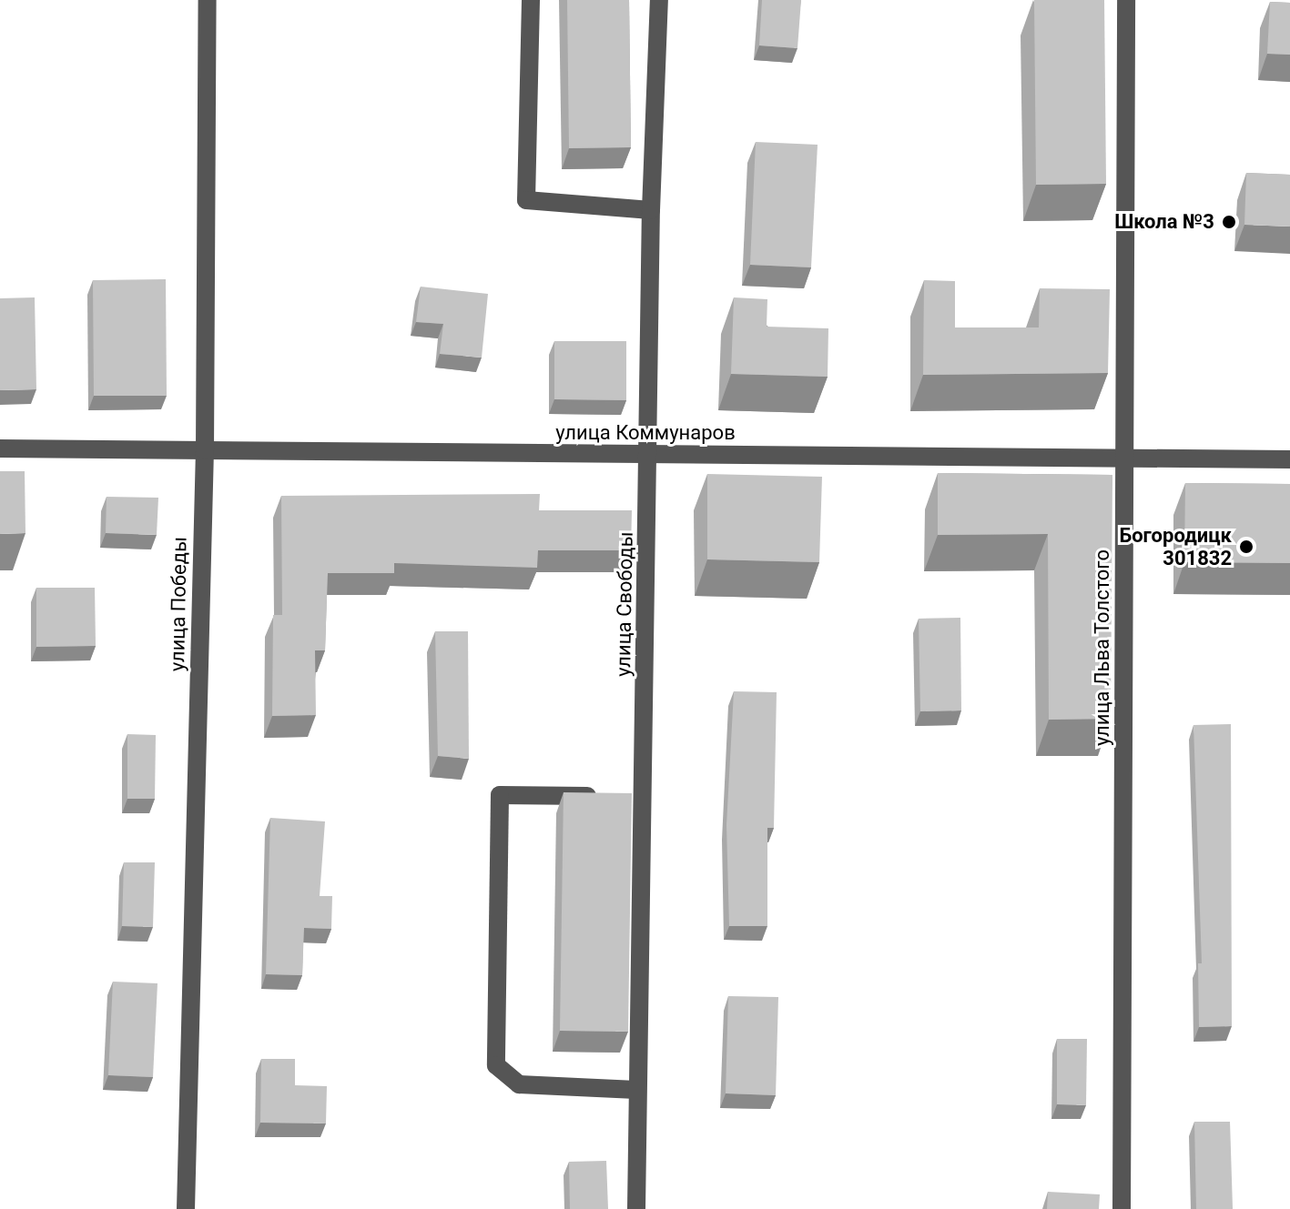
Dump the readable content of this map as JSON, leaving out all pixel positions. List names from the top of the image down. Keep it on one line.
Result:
{"streets":{"street":["улица Коммунаров","улица Победы","улица Свободы","улица Льва Толстого"]},"crossings":[["улица Коммунаров","улица Победы"],["улица Коммунаров","улица Свободы"],["улица Коммунаров","улица Льва Толстого"]],"places":["Школа №3","Богородицк 301832"]}
